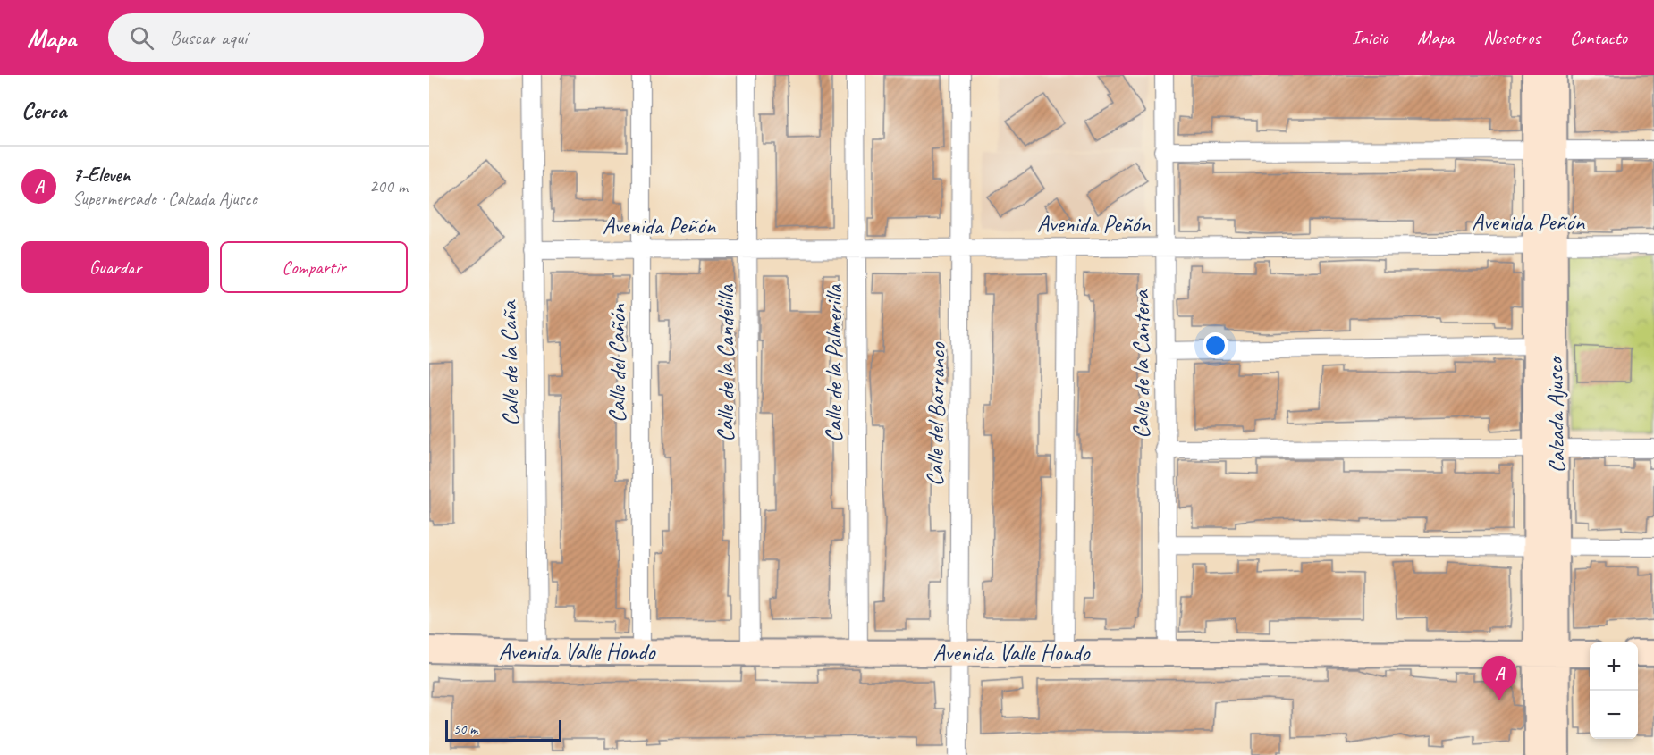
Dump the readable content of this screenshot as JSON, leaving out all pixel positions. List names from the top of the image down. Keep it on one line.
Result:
{"streets":{"street":["Avenida Peñón","Calle de la Caña","Calle del Cañón","Calle de la Candelilla","Calle de la Palmerilla","Calle de la Cantera","Calle del Barranco","Calzada Ajusco","Avenida Valle Hondo"]},"crossings":[["Avenida Peñón","Calle de la Caña"],["Avenida Peñón","Calle del Cañón"],["Avenida Peñón","Calle de la Candelilla"],["Avenida Peñón","Calle de la Palmerilla"],["Avenida Peñón","Calle de la Cantera"],["Avenida Peñón","Calle del Barranco"],["Avenida Peñón","Calzada Ajusco"],["Calle de la Caña","Avenida Valle Hondo"],["Calle del Cañón","Avenida Valle Hondo"],["Calle de la Candelilla","Avenida Valle Hondo"],["Calle de la Palmerilla","Avenida Valle Hondo"],["Calle de la Cantera","Avenida Valle Hondo"],["Calle del Barranco","Avenida Valle Hondo"],["Calzada Ajusco","Avenida Valle Hondo"]],"scale_bar":"50 m","page":{"header":"Mapa","search":"Buscar aquí","nav":["Inicio","Mapa","Nosotros","Contacto"],"heading":"Cerca","list":[{"mark":"A","name":"7-Eleven","note":"Supermercado · Calzada Ajusco","value":"200 m"}],"buttons":["Guardar","Compartir"],"map_buttons":["+","−"],"pins":"A","scale":"50 m"}}
